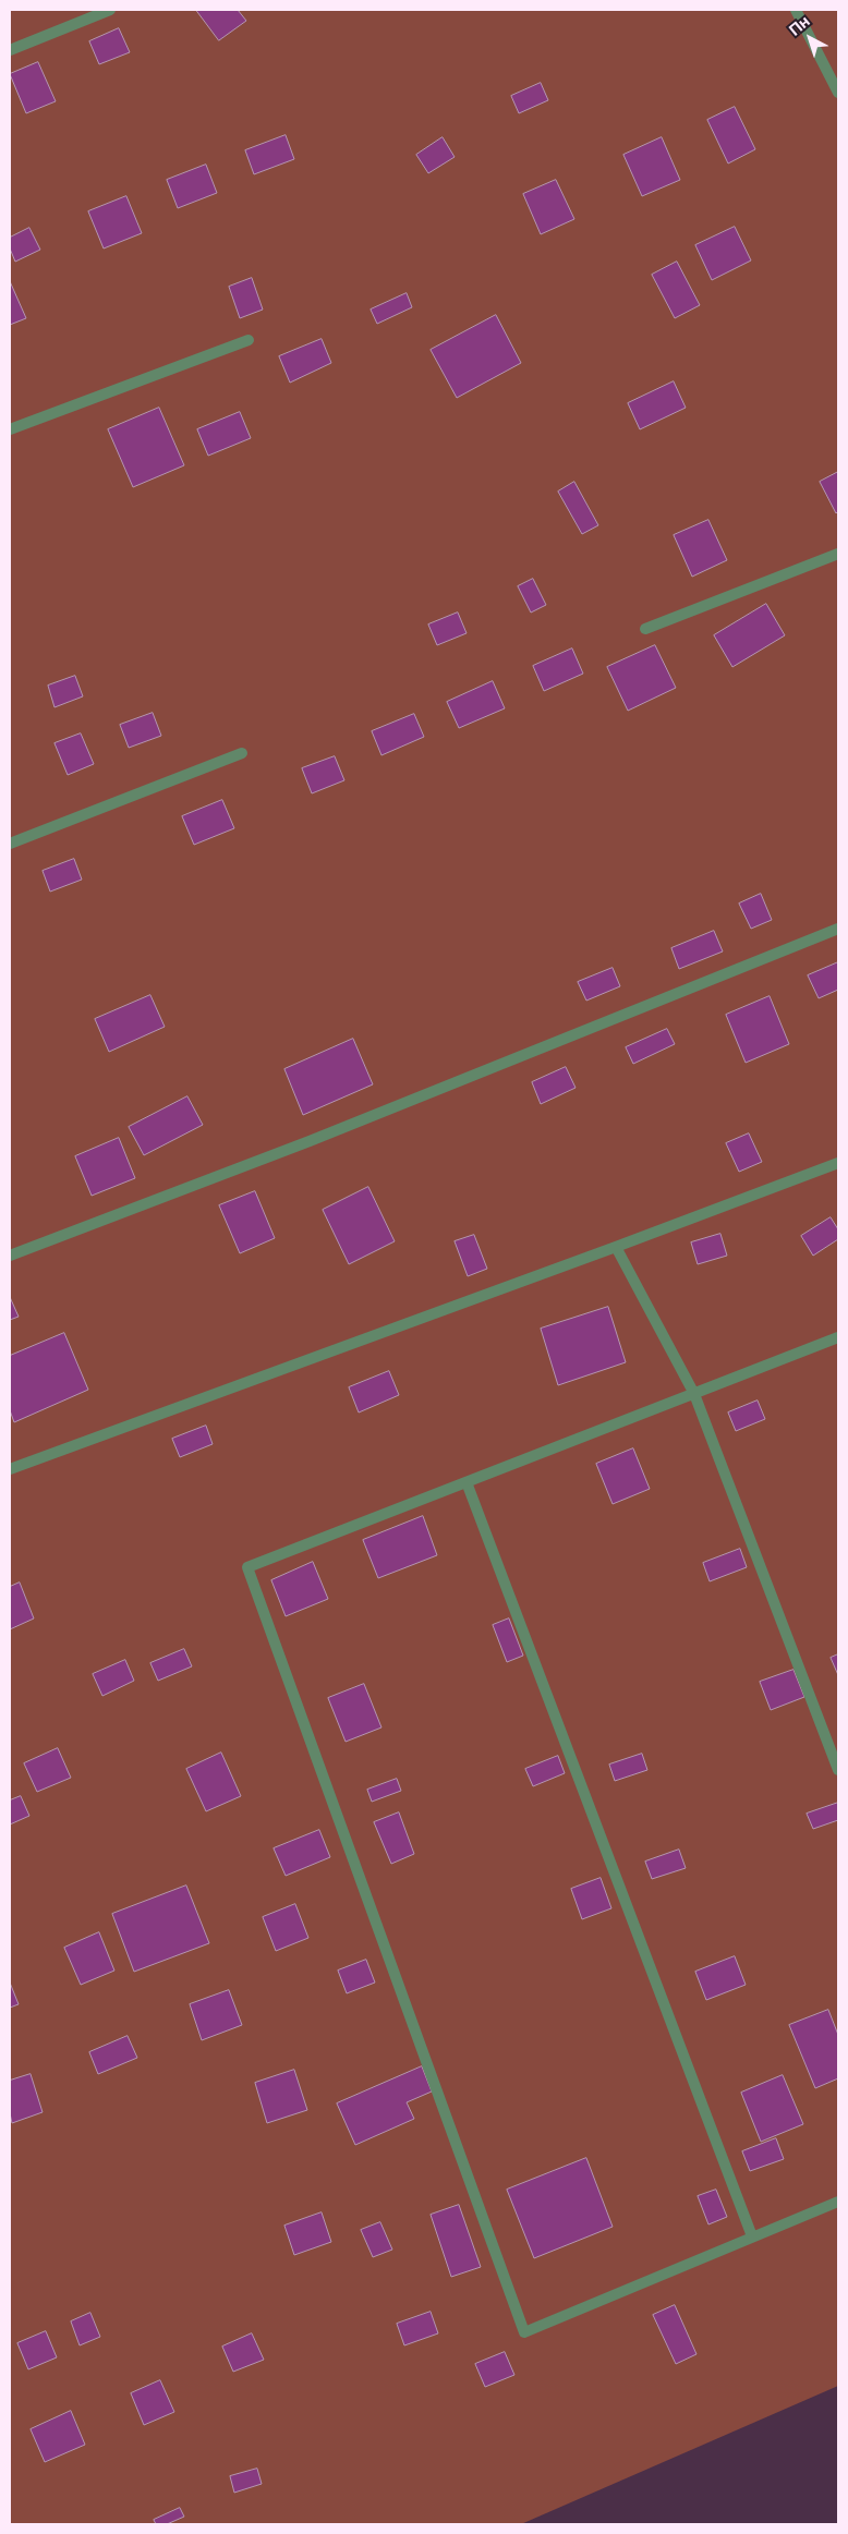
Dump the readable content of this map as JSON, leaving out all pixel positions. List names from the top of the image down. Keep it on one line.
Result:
{"north":"top left"}
